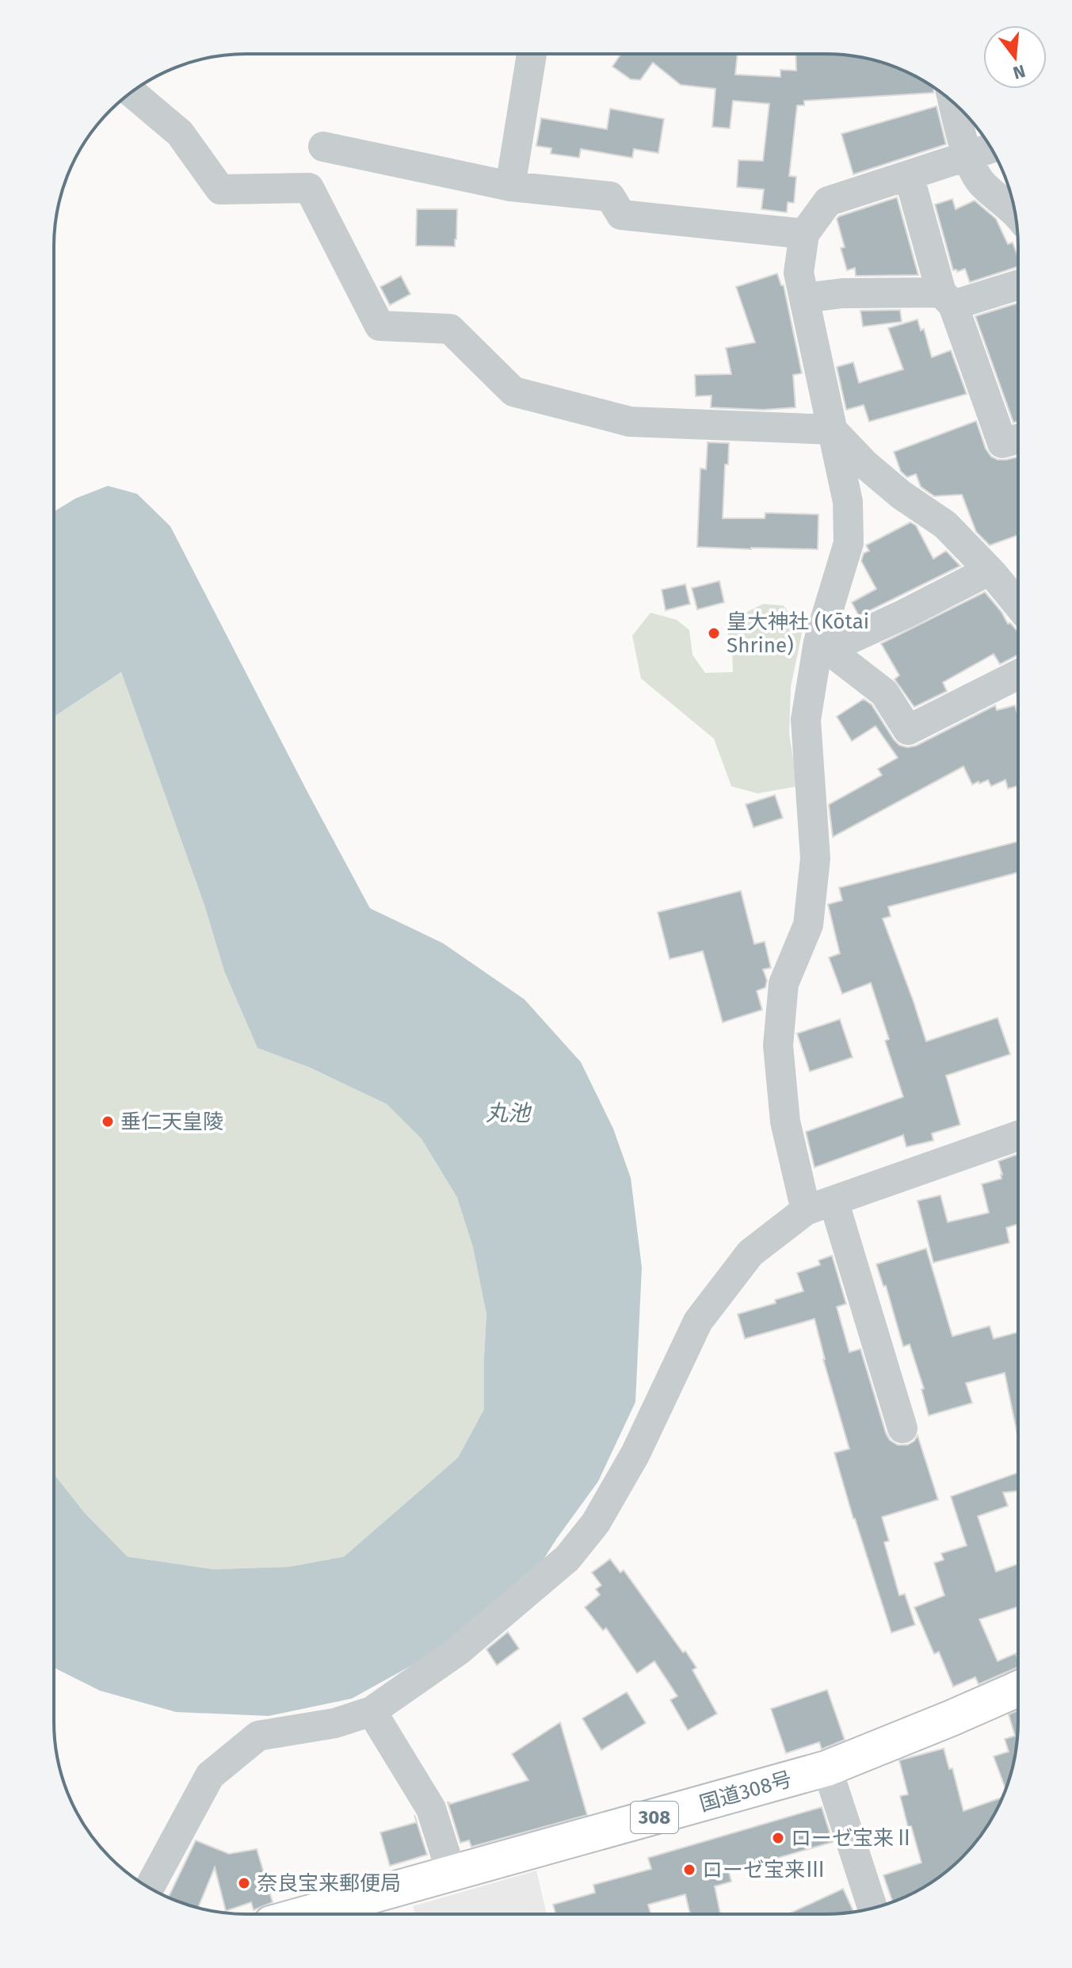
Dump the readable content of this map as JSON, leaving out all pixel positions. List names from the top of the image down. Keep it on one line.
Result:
{"streets":{"highway":["国道308号","308"]},"water":["丸池"],"places":["皇大神社 (Kōtai Shrine)","垂仁天皇陵","ローゼ宝来Ⅱ","ローゼ宝来Ⅲ","奈良宝来郵便局"],"north":"bottom"}
